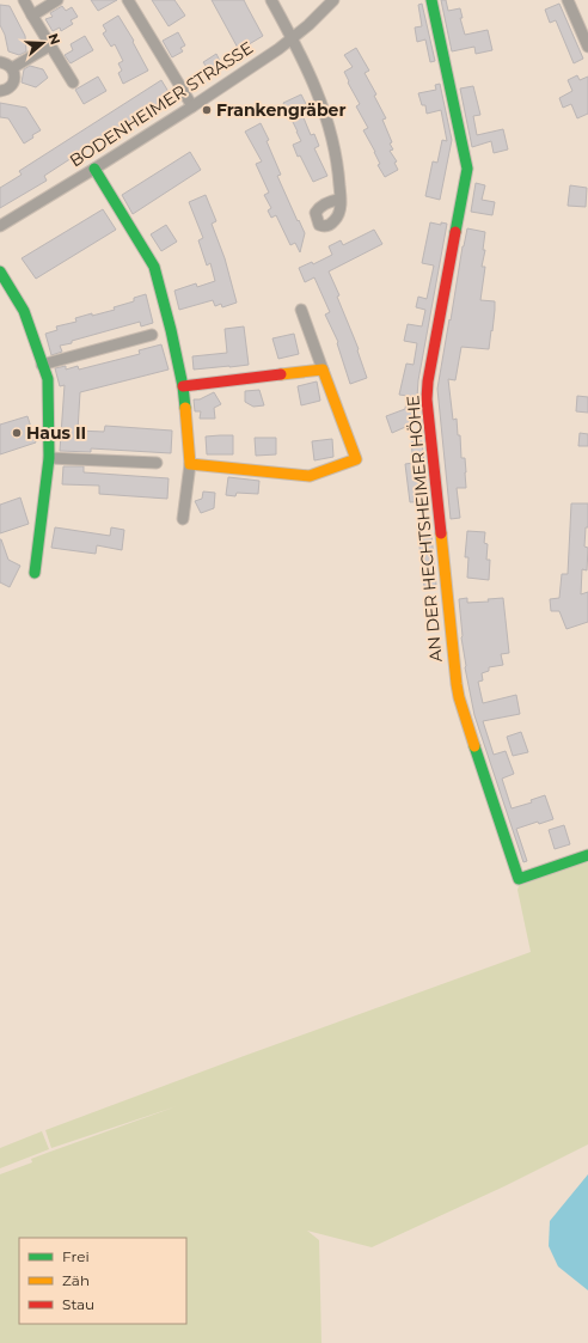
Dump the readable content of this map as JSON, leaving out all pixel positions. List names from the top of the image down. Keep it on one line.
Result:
{"streets":{"street":["BODENHEIMER STRASSE","AN DER HECHTSHEIMER HÖHE"]},"places":["Frankengräber","Haus II"],"legend":["Frei","Zäh","Stau"],"north":"right"}
